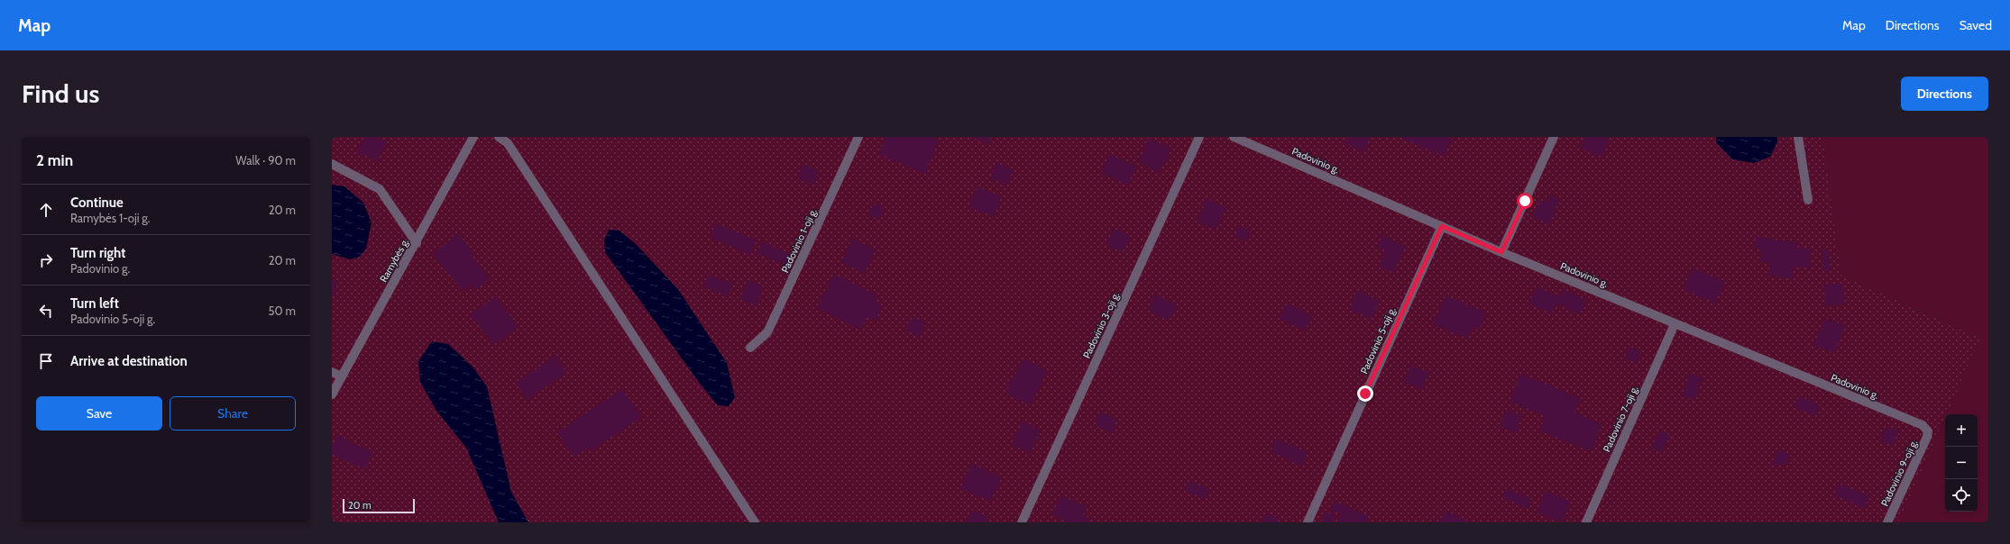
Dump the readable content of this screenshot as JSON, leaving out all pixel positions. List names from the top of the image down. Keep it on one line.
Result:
{"streets":{"street":["Padovinio g.","Padovinio 1-oji g.","Ramybės g.","Padovinio 3-oji g.","Padovinio 5-oji g.","Padovinio 7-oji g.","Padovinio 9-oji g."]},"crossings":[["Padovinio g.","Padovinio 5-oji g."],["Padovinio g.","Padovinio 7-oji g."],["Padovinio g.","Padovinio 9-oji g."]],"scale_bar":"20 m","page":{"header":"Map","nav":["Map","Directions","Saved"],"buttons":["Directions",["Save","Share"]],"title":"Find us","heading":["2 min","Walk · 90 m"],"list":[["Continue","Ramybės 1-oji g.","20 m"],["Turn right","Padovinio g.","20 m"],["Turn left","Padovinio 5-oji g.","50 m"],"Arrive at destination"],"map_buttons":["+","−"],"scale":"20 m"}}
